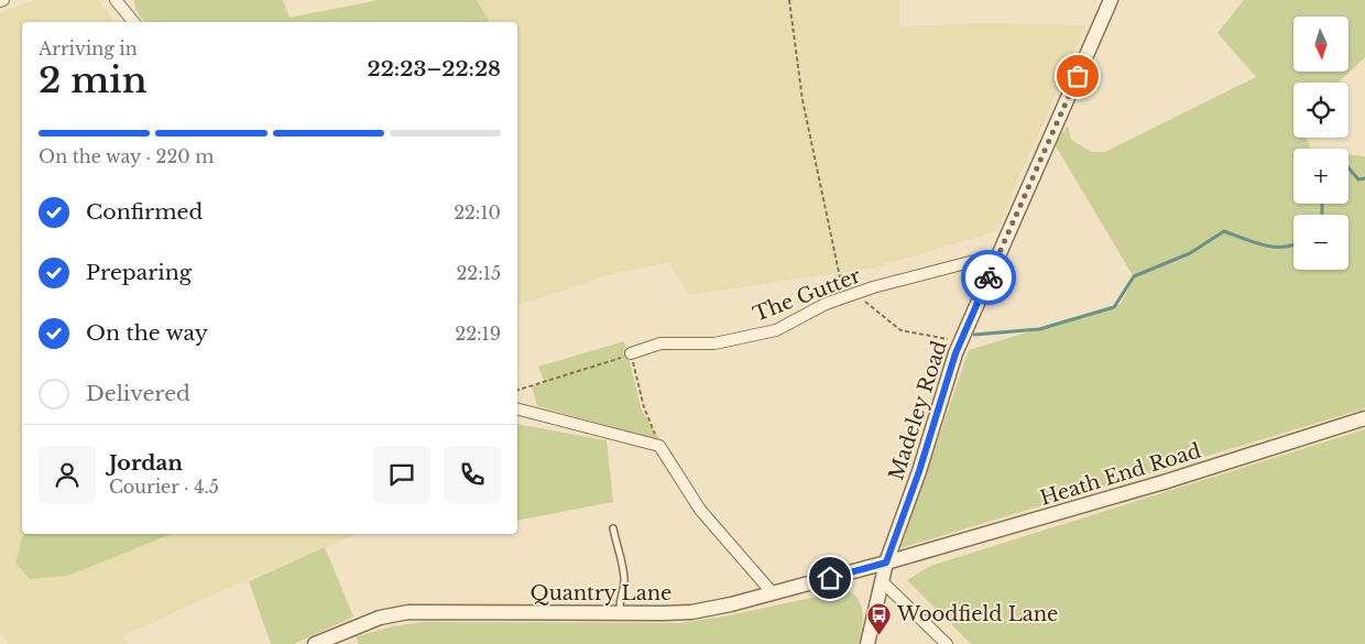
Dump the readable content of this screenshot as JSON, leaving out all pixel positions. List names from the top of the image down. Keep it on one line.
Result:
{"streets":{"street":["The Gutter","Madeley Road","Heath End Road","Quantry Lane"]},"crossings":[["The Gutter","Madeley Road"],["Madeley Road","Heath End Road"],["Madeley Road","Quantry Lane"],["Heath End Road","Quantry Lane"]],"places":{"bus stop":["Woodfield Lane"]},"north":"bottom","page":{"map_buttons":["+","−"],"heading":["2 min","Arriving in","22:23–22:28"],"panel":["Jordan","Courier · 4.5"],"bar":"On the way · 220 m","list":[["Confirmed","22:10"],["Preparing","22:15"],["On the way","22:19"],"Delivered"]}}
